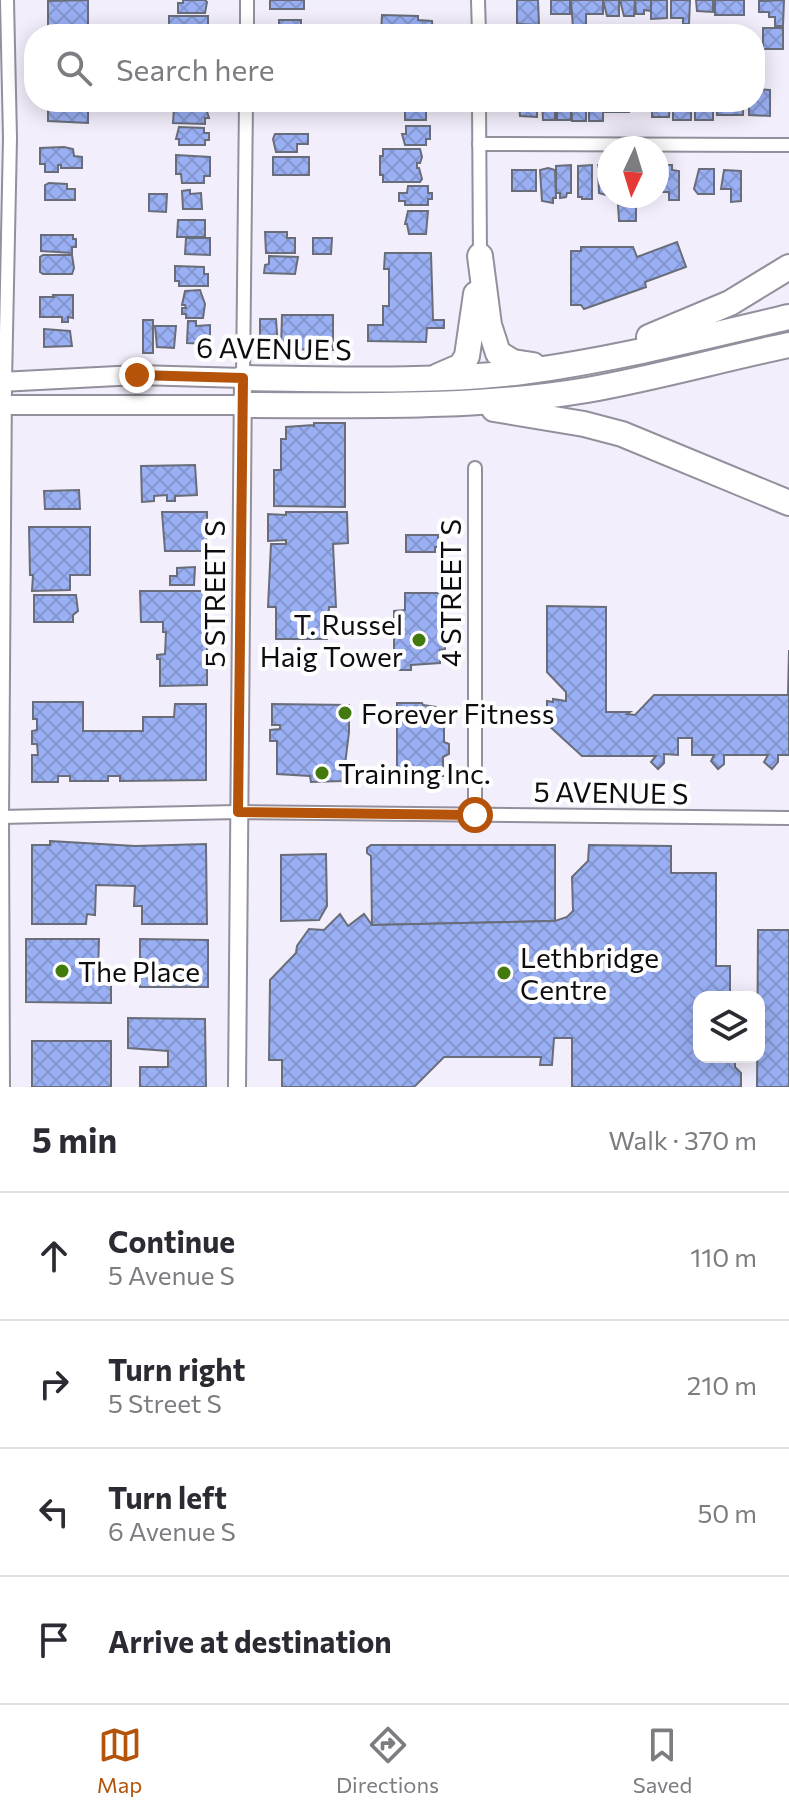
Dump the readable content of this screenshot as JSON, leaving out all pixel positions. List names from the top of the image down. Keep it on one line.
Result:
{"streets":{"highway":["6 AVENUE S"],"street":["4 STREET S","5 STREET S","5 AVENUE S"]},"crossings":[["6 AVENUE S","5 STREET S"],["4 STREET S","5 AVENUE S"],["5 STREET S","5 AVENUE S"]],"places":["T. Russel Haig Tower","Forever Fitness","Training Inc.","The Place","Lethbridge Centre"],"north":"bottom","page":{"search":"Search here","heading":["5 min","Walk · 370 m"],"list":[["Continue","5 Avenue S","110 m"],["Turn right","5 Street S","210 m"],["Turn left","6 Avenue S","50 m"],"Arrive at destination"],"nav":["Map","Directions","Saved"]}}
